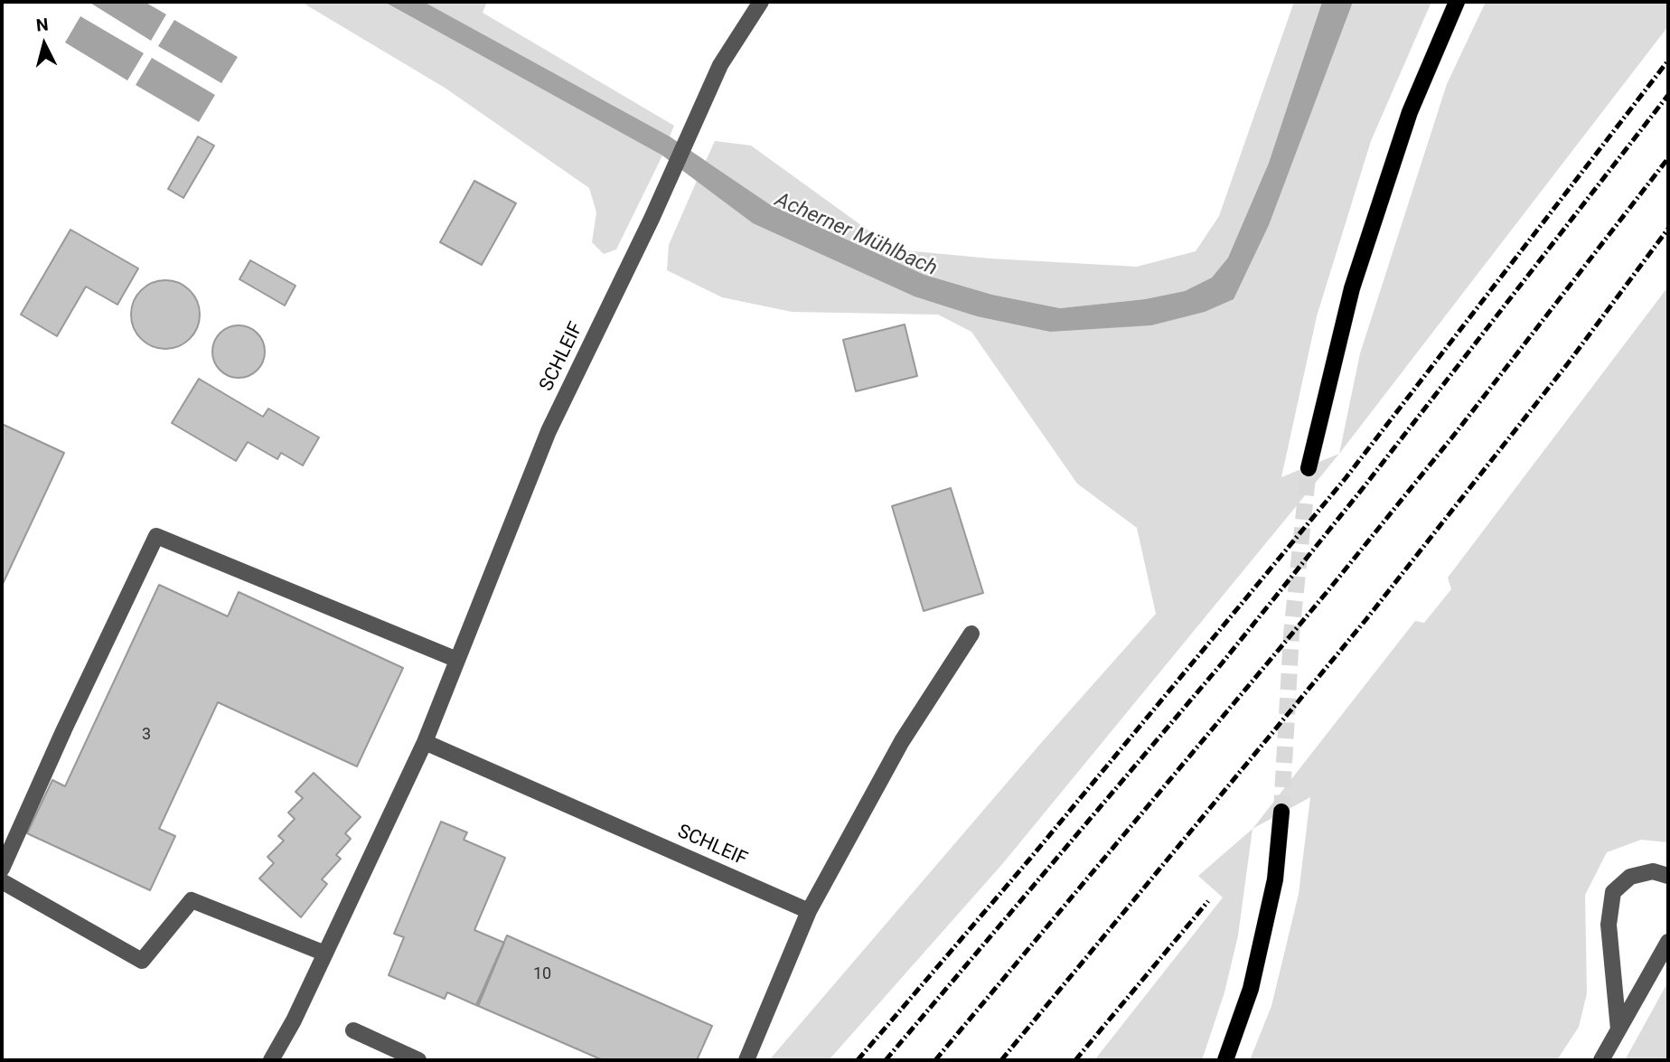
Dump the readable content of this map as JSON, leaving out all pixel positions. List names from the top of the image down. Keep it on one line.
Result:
{"streets":{"street":["SCHLEIF"]},"water":["Acherner Mühlbach"],"house_numbers":["3","10"],"north":"top"}
